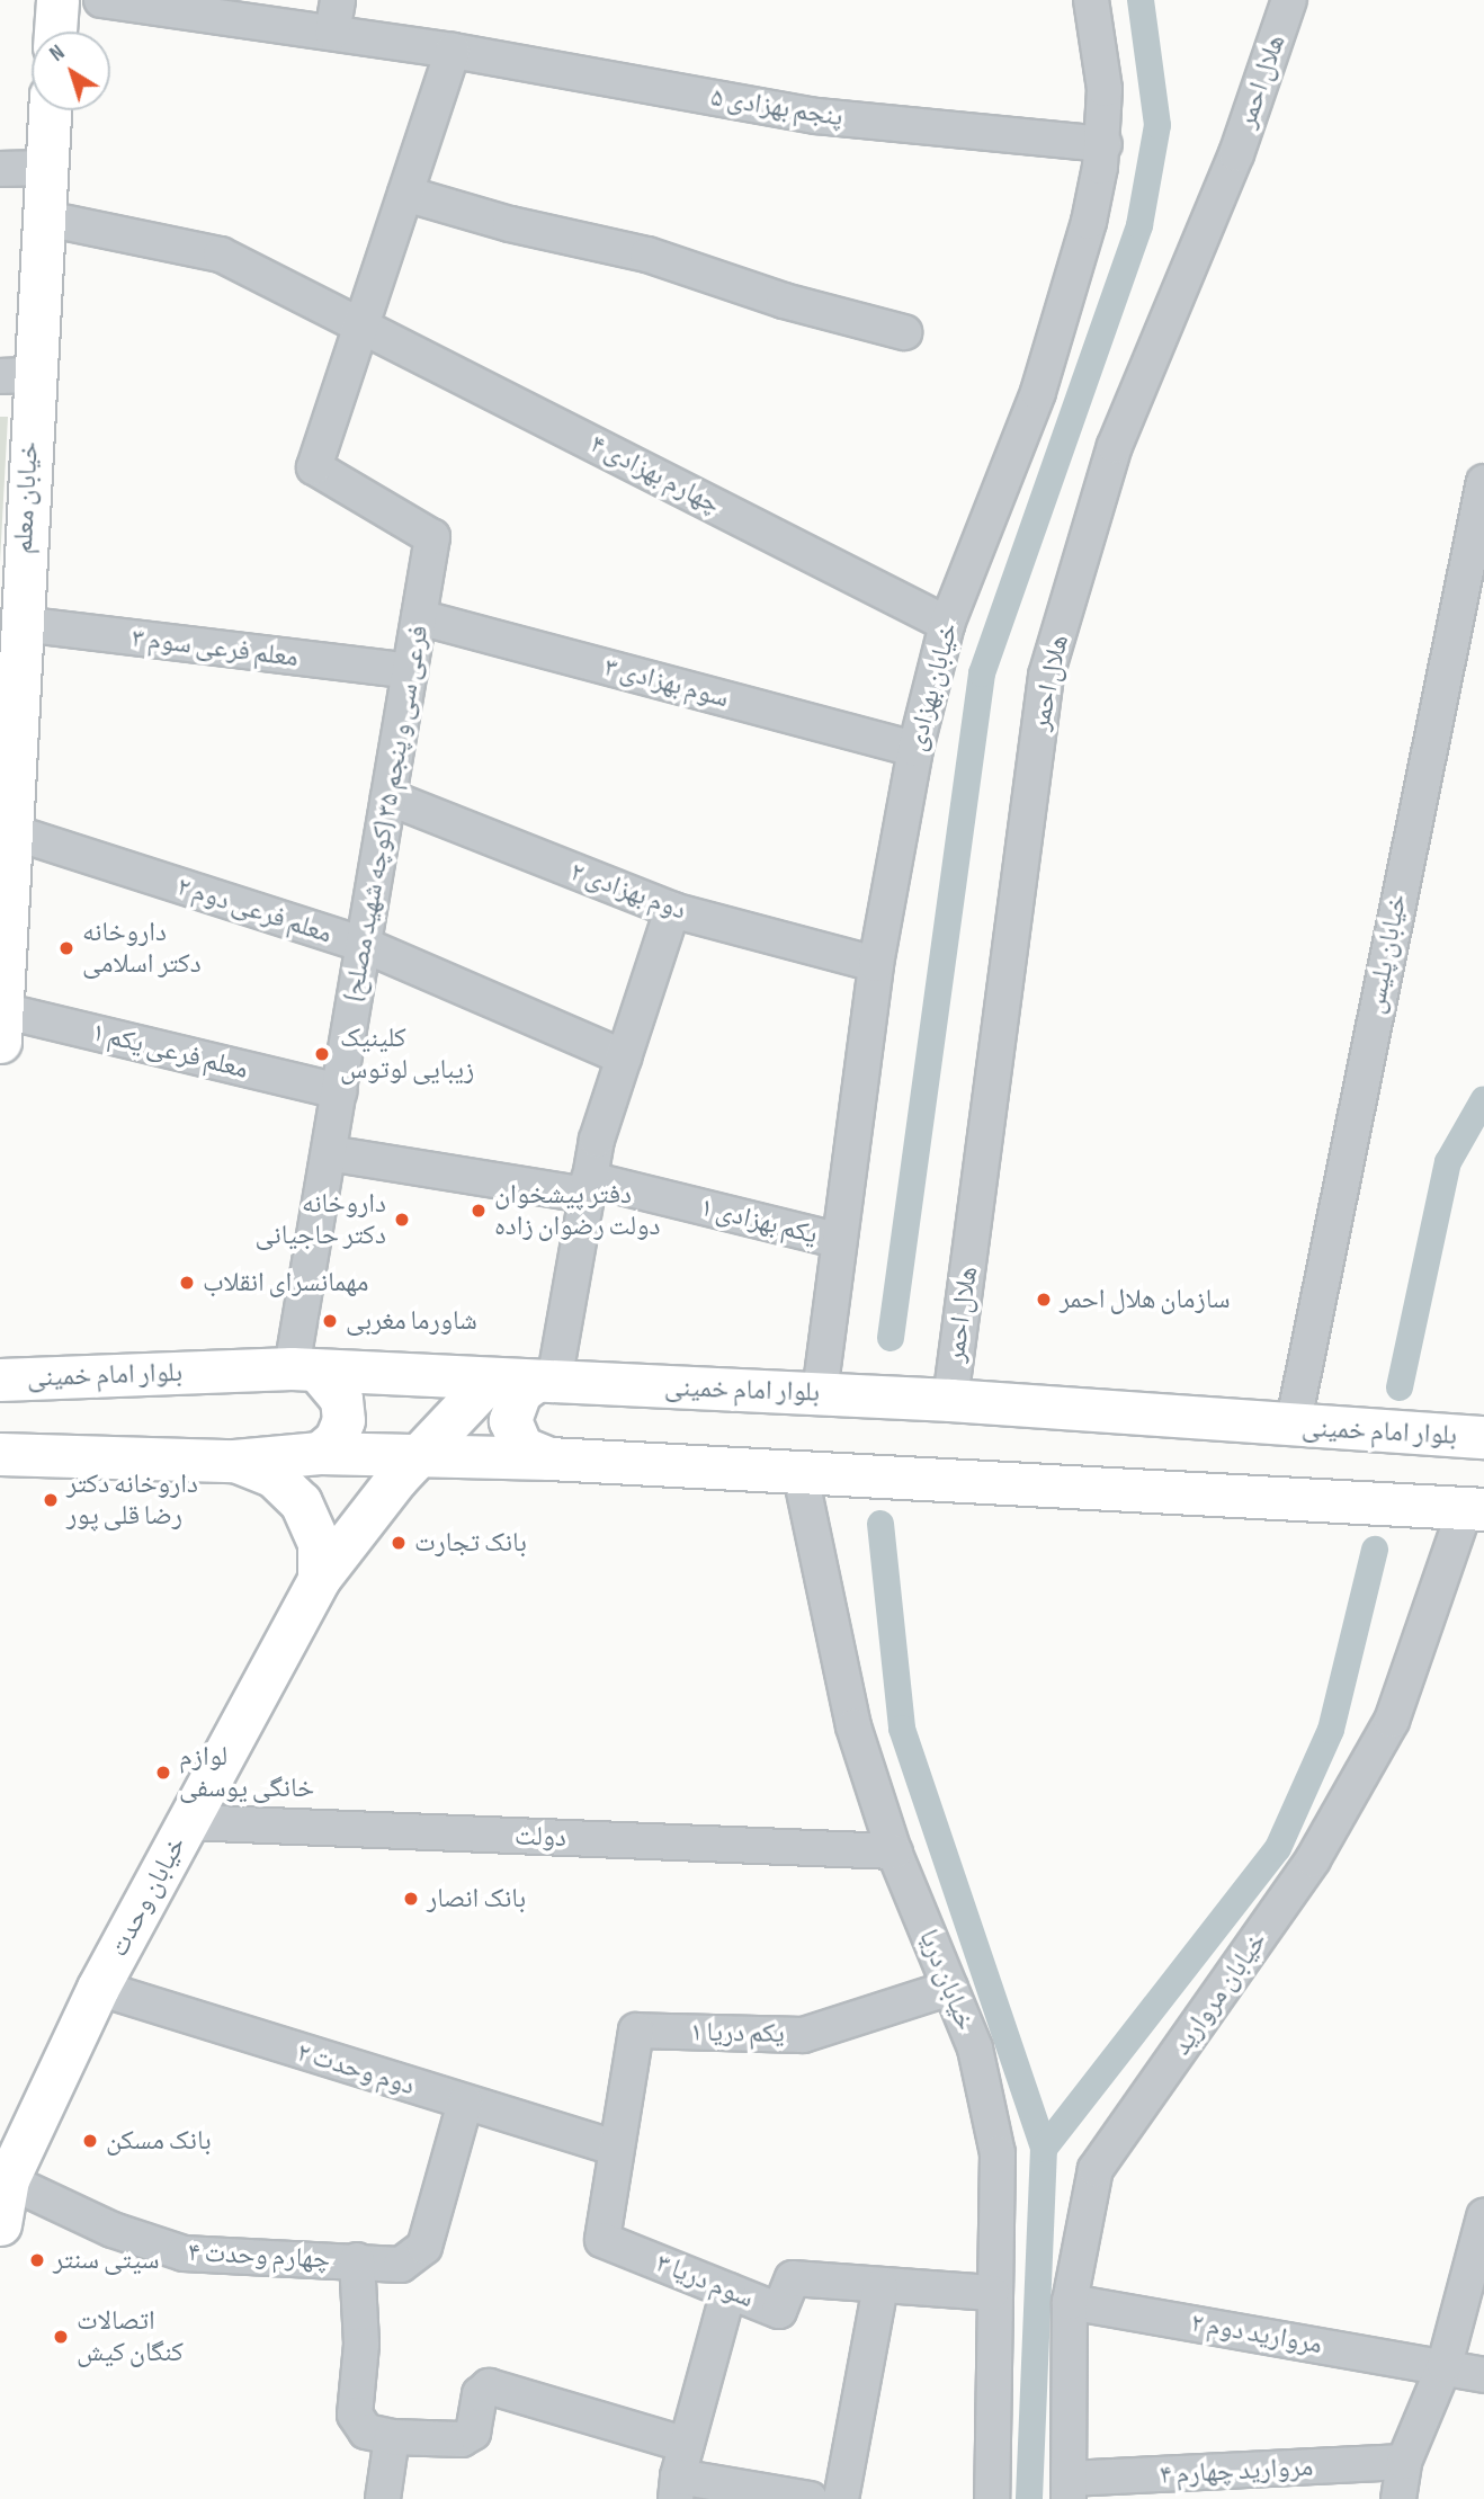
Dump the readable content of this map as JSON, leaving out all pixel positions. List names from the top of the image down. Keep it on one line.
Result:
{"streets":{"main road":["خیابان معلم","بلوار امام خمینی","خیابان وحدت"],"street":["هلال احمر","پنجم بهزادی ۵","چهارم بهزادی ۴","معلم فرعی سوم ۳","سوم بهزادی ۳","خیابان بهزادی","فرعی سی و پنجم ۳۵ (کوچه شهید مصلح)","دوم بهزادی ۲","معلم فرعی دوم ۲","خیابان پلیس","معلم فرعی یکم ۱","یکم بهزادی ۱","دولت","خیابان دریا","خیابان مروارید","یکم دریا ۱","دوم وحدت ۲","چهارم وحدت ۴","سوم دریا ۳","مروارید دوم ۲","مروارید چهارم ۴"]},"crossings":[["هلال احمر","بلوار امام خمینی"],["پنجم بهزادی ۵","خیابان بهزادی"],["چهارم بهزادی ۴","خیابان معلم"],["چهارم بهزادی ۴","خیابان بهزادی"],["چهارم بهزادی ۴","فرعی سی و پنجم ۳۵ (کوچه شهید مصلح)"],["خیابان معلم","معلم فرعی سوم ۳"],["خیابان معلم","معلم فرعی دوم ۲"],["خیابان معلم","معلم فرعی یکم ۱"],["معلم فرعی سوم ۳","فرعی سی و پنجم ۳۵ (کوچه شهید مصلح)"],["سوم بهزادی ۳","خیابان بهزادی"],["سوم بهزادی ۳","فرعی سی و پنجم ۳۵ (کوچه شهید مصلح)"],["خیابان بهزادی","دوم بهزادی ۲"],["خیابان بهزادی","یکم بهزادی ۱"],["خیابان بهزادی","بلوار امام خمینی"],["فرعی سی و پنجم ۳۵ (کوچه شهید مصلح)","دوم بهزادی ۲"],["فرعی سی و پنجم ۳۵ (کوچه شهید مصلح)","معلم فرعی دوم ۲"],["فرعی سی و پنجم ۳۵ (کوچه شهید مصلح)","معلم فرعی یکم ۱"],["فرعی سی و پنجم ۳۵ (کوچه شهید مصلح)","یکم بهزادی ۱"],["فرعی سی و پنجم ۳۵ (کوچه شهید مصلح)","بلوار امام خمینی"],["خیابان پلیس","بلوار امام خمینی"],["بلوار امام خمینی","خیابان وحدت"],["دولت","خیابان وحدت"],["دولت","خیابان دریا"],["خیابان وحدت","دوم وحدت ۲"],["خیابان وحدت","چهارم وحدت ۴"],["خیابان دریا","یکم دریا ۱"],["خیابان دریا","سوم دریا ۳"],["خیابان مروارید","مروارید دوم ۲"],["خیابان مروارید","مروارید چهارم ۴"],["یکم دریا ۱","دوم وحدت ۲"],["یکم دریا ۱","سوم دریا ۳"],["دوم وحدت ۲","چهارم وحدت ۴"],["دوم وحدت ۲","سوم دریا ۳"]],"places":["داروخانه دکتر اسلامی","کلینیک زیبایی لوتوس","دفتر پیشخوان دولت رضوان زاده","داروخانه دکتر حاجیانی","مهمانسرای انقلاب","سازمان هلال احمر","شاورما مغربی","داروخانه دکتر رضا قلی پور","بانک تجارت","لوازم خانگی یوسفی","بانک انصار","بانک مسکن","سیتی سنتر","اتصالات کنگان کیش"],"north":"top left"}
